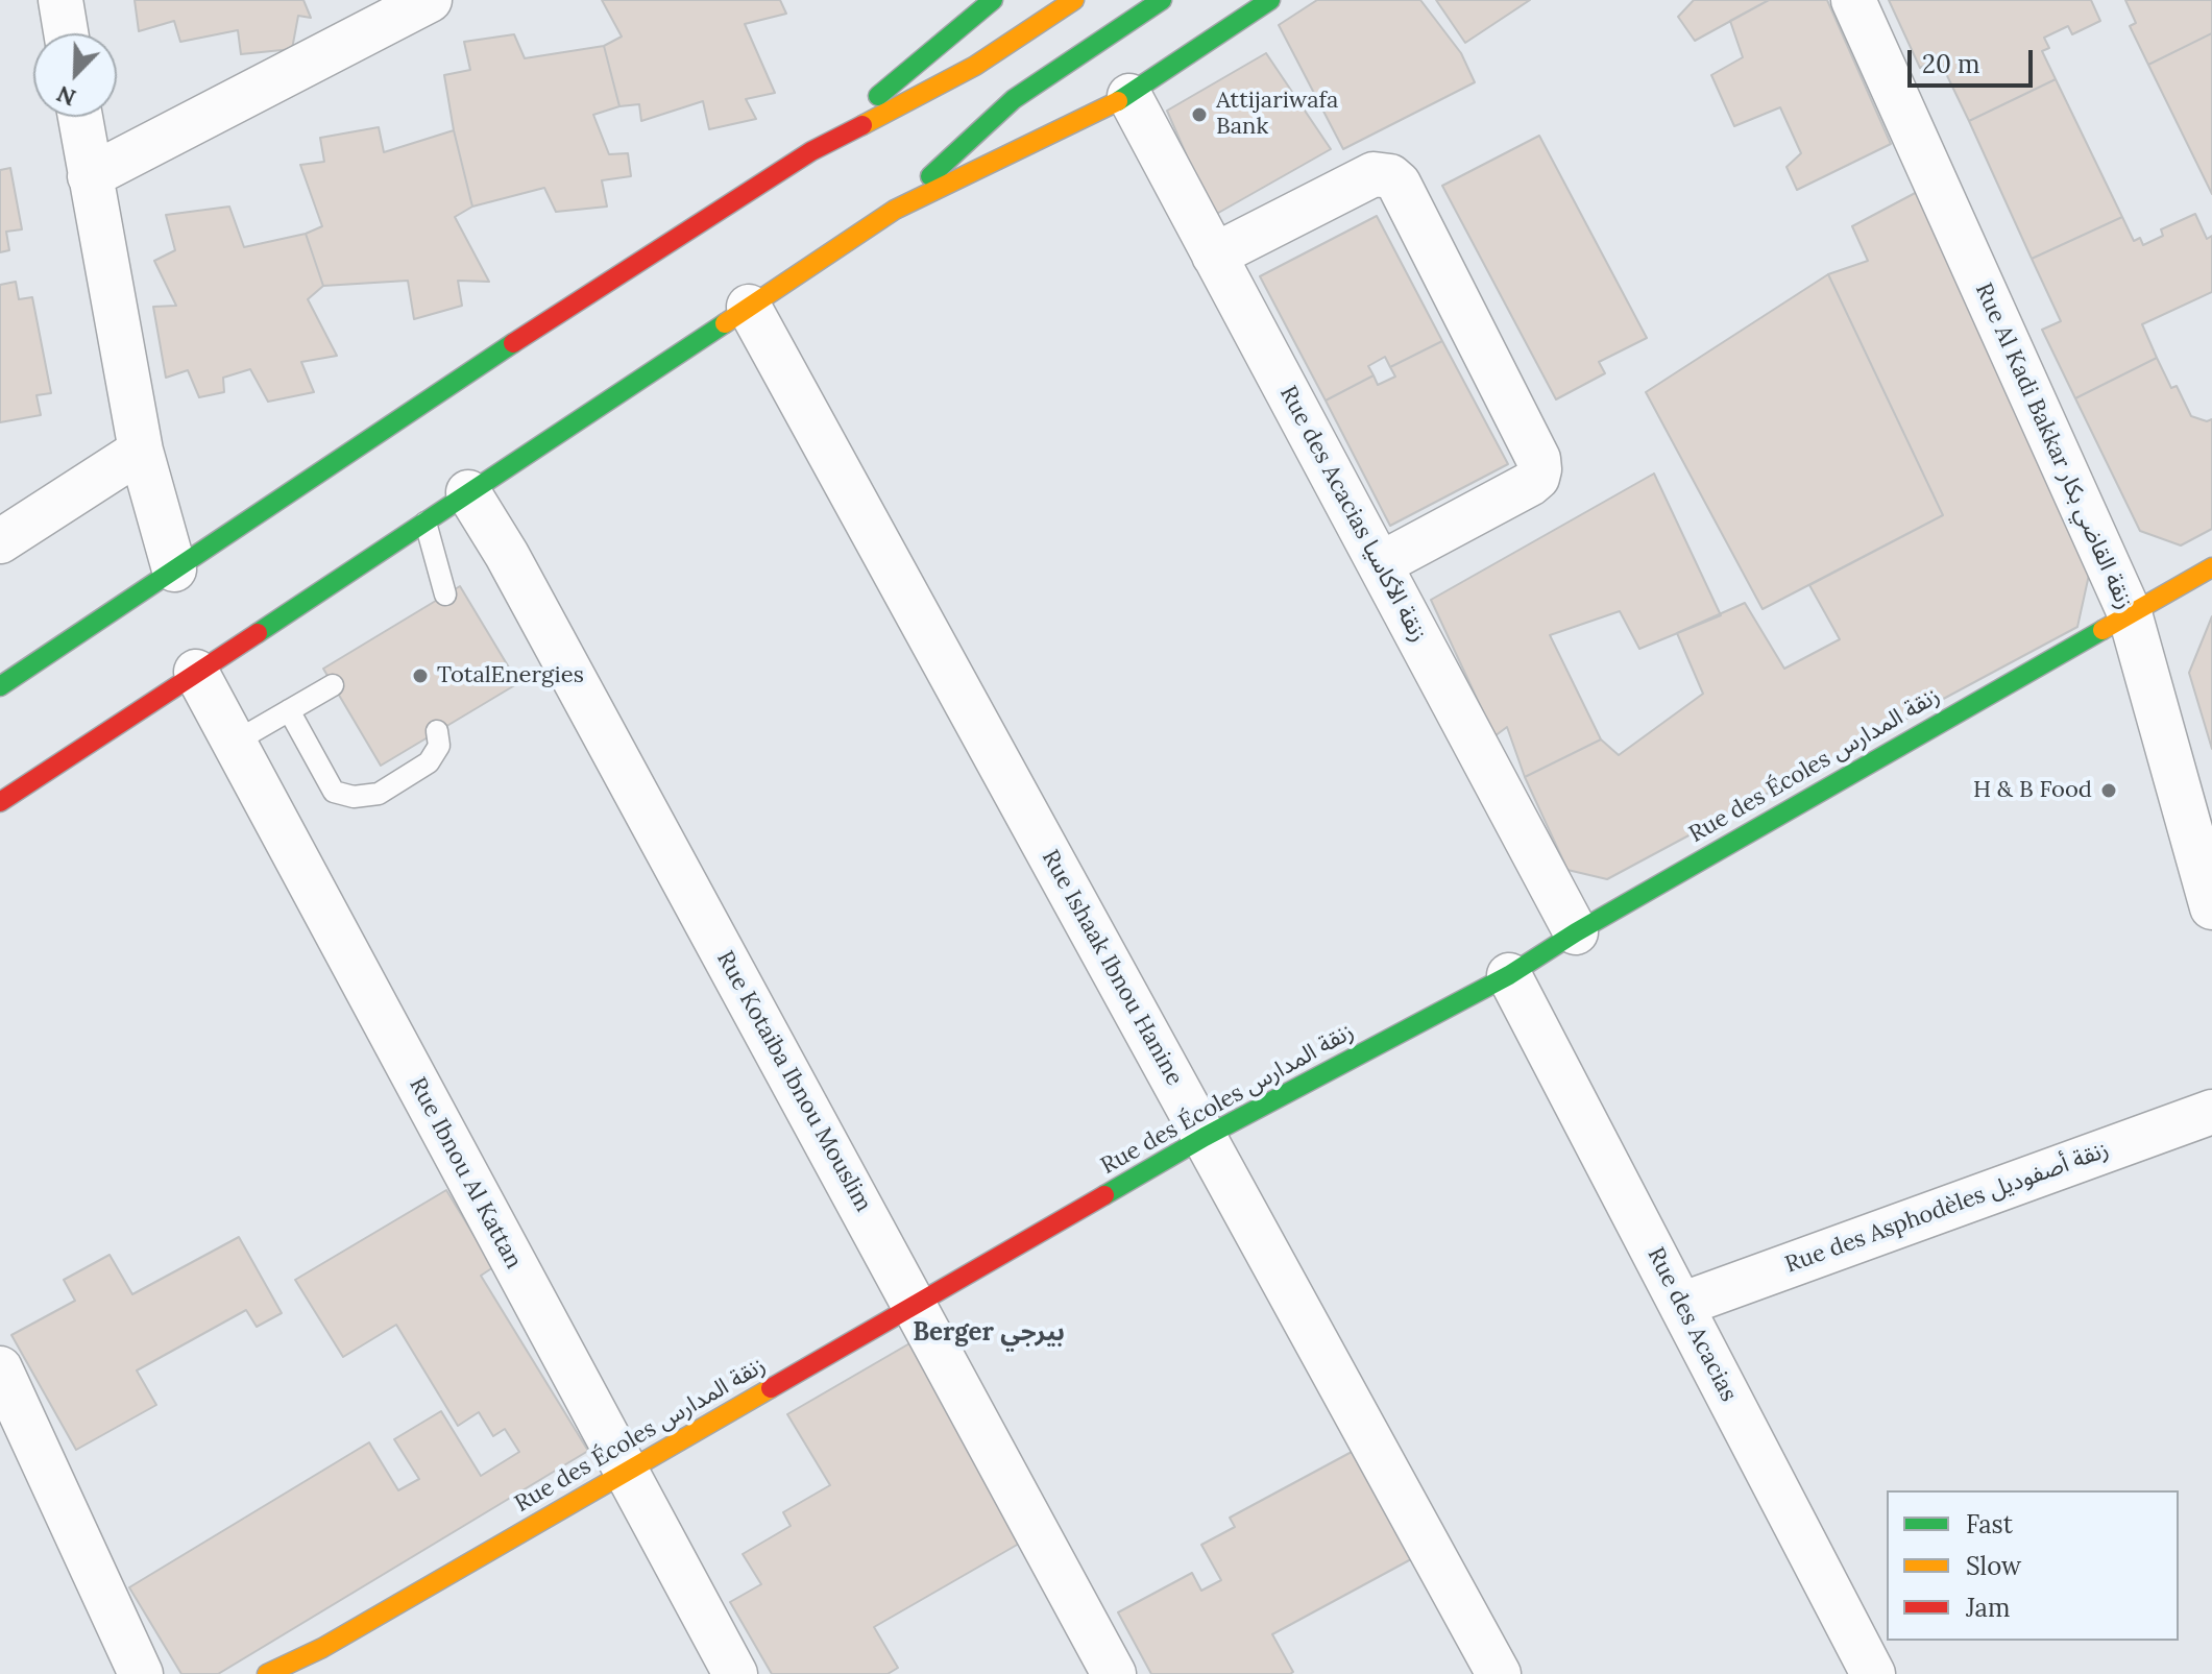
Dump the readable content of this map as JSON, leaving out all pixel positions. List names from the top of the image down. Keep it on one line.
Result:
{"streets":{"main road":["Rue des Écoles زنقة المدارس"],"street":["Rue Al Kadi Bakkar زنقة القاضي بكار","Rue des Acacias زنقة الأكاسيا","Rue Ishaak Ibnou Hanine","Rue Kotaiba Ibnou Mouslim","Rue Ibnou Al Kattan","Rue des Asphodèles زنقة أصفوديل","Rue des Acacias"]},"crossings":[["Rue Al Kadi Bakkar زنقة القاضي بكار","Rue des Écoles زنقة المدارس"],["Rue des Acacias زنقة الأكاسيا","Rue des Écoles زنقة المدارس"],["Rue des Écoles زنقة المدارس","Rue Ishaak Ibnou Hanine"],["Rue des Écoles زنقة المدارس","Rue Kotaiba Ibnou Mouslim"],["Rue des Écoles زنقة المدارس","Rue Ibnou Al Kattan"],["Rue des Écoles زنقة المدارس","Rue des Acacias"],["Rue des Asphodèles زنقة أصفوديل","Rue des Acacias"]],"districts":["Berger بيرجي"],"places":["Attijariwafa Bank","TotalEnergies","H & B Food"],"legend":["Fast","Slow","Jam"],"scale_bar":"20 m","north":"bottom left"}
